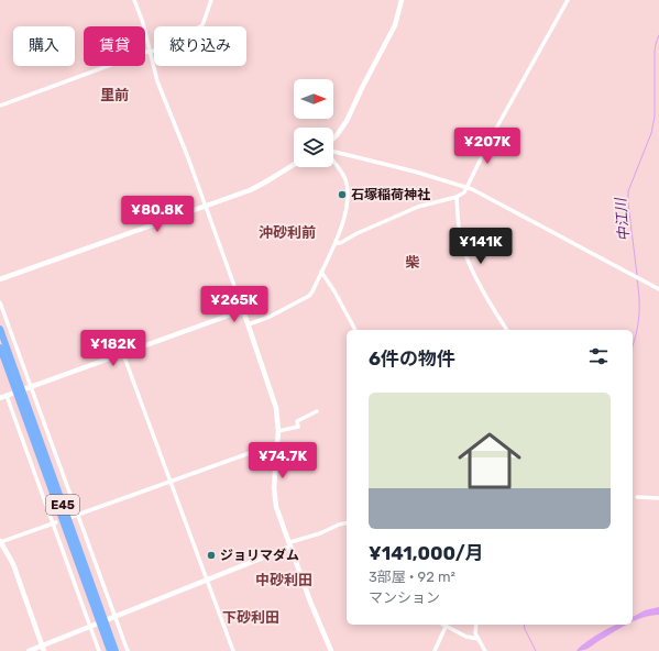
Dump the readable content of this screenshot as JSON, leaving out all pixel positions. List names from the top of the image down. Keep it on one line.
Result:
{"streets":{"highway":["E45"]},"districts":["里前","沖砂利前","柴","中砂利田","下砂利田"],"water":["中江川"],"places":["石塚稲荷神社","ジョリマダム"],"north":"right","page":{"chip":["購入","賃貸","絞り込み"],"price":["¥207K","¥80.8K","¥141K","¥265K","¥182K","¥74.7K"],"heading":"6件の物件","list":[{"name":"¥141,000/月","note":"3部屋 · 92 m² · マンション"}]}}
